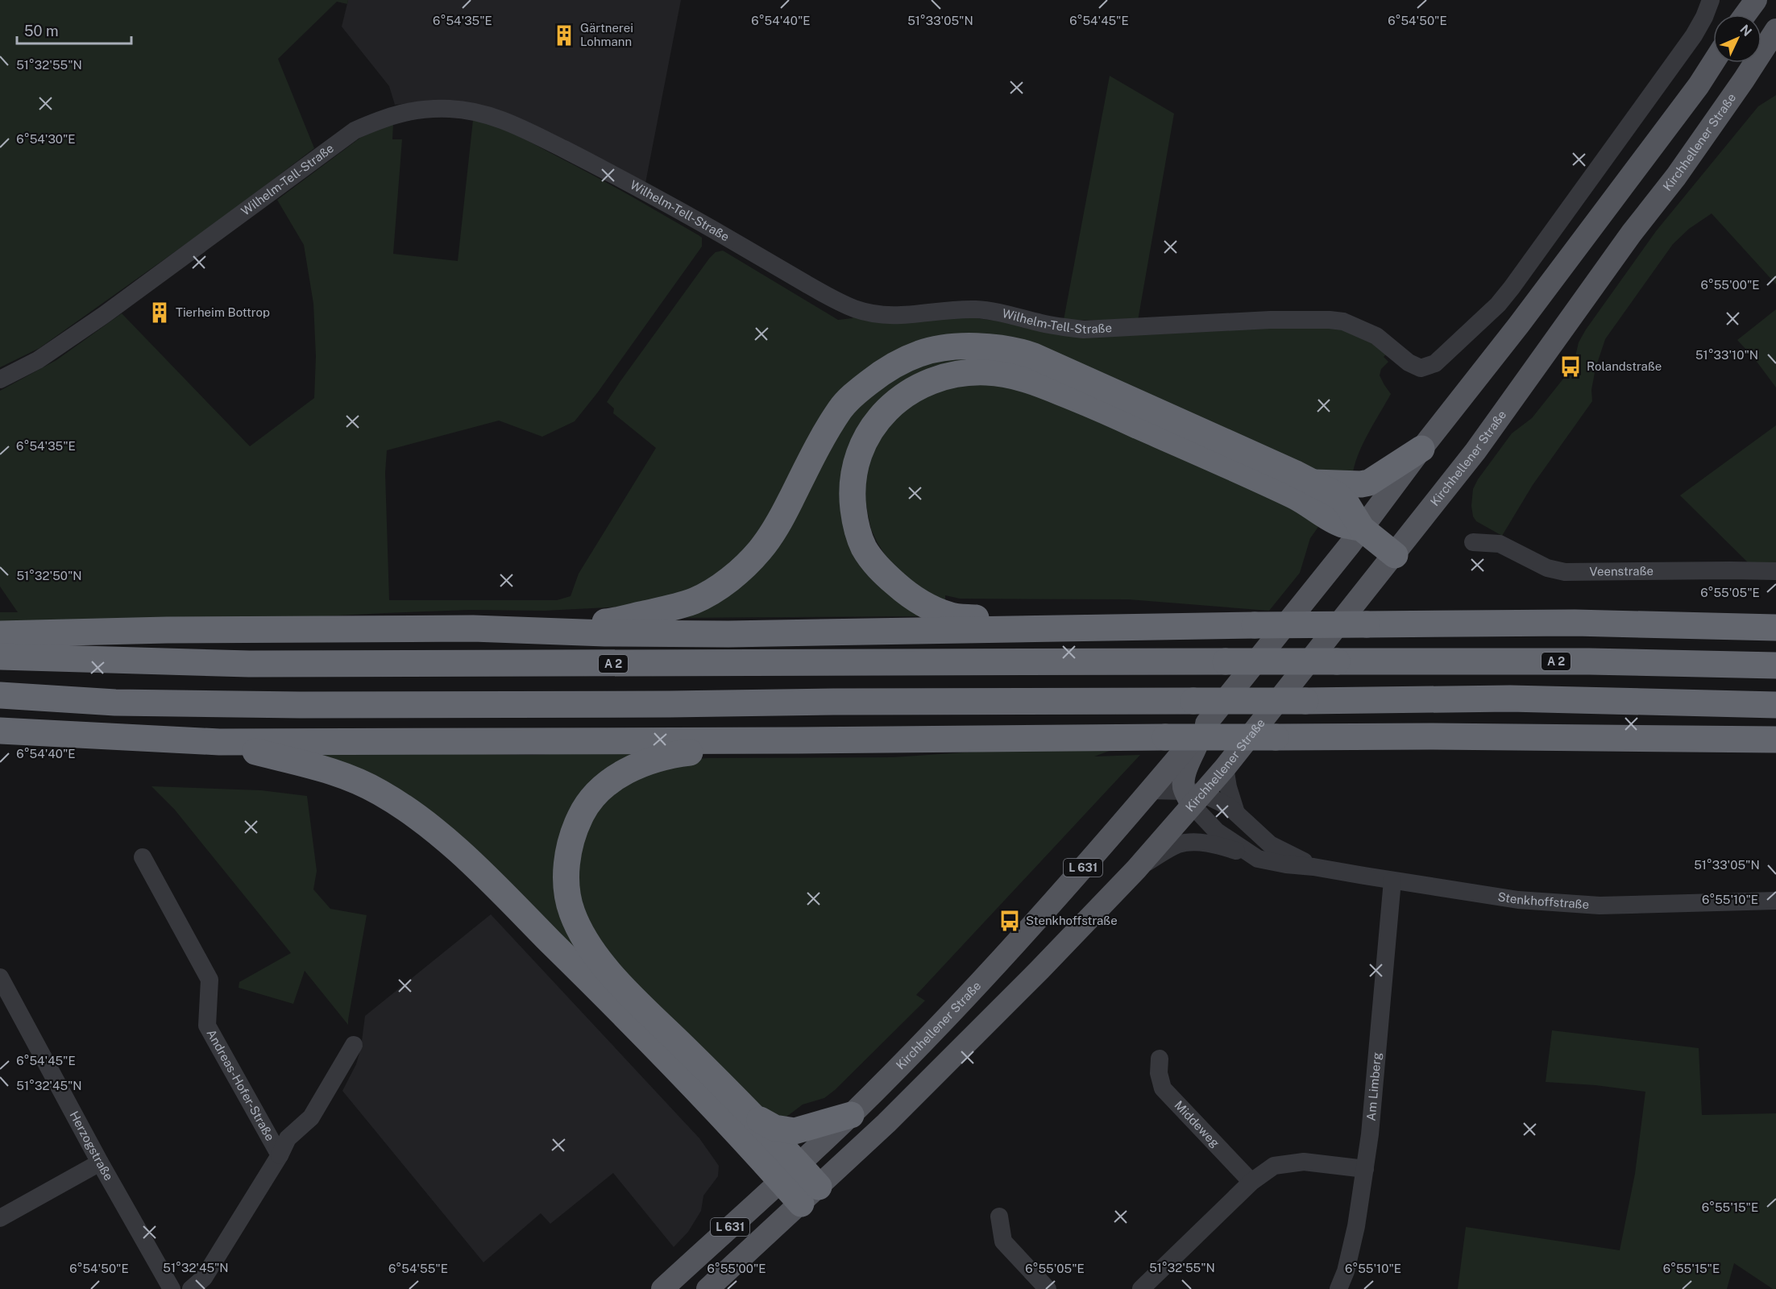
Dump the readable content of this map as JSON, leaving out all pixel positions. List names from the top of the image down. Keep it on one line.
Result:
{"streets":{"highway":["A 2"],"main road":["Kirchhellener Straße","L 631"],"street":["Wilhelm-Tell-Straße","Veenstraße","Stenkhoffstraße","Andreas-Hofer-Straße","Am Limberg","Middeweg","Herzogstraße"]},"crossings":[["Kirchhellener Straße","L 631"],["Kirchhellener Straße","Stenkhoffstraße"],["Stenkhoffstraße","Am Limberg"]],"places":{"building":["Gärtnerei Lohmann","Tierheim Bottrop"],"bus stop":["Rolandstraße","Stenkhoffstraße"]},"scale_bar":"50 m","north":"top right","coordinates":["6°54'35\"E","6°54'40\"E","6°54'45\"E","6°54'50\"E","51°33'05\"N","51°32'55\"N","6°54'30\"E","6°55'00\"E","51°33'10\"N","51°32'50\"N","6°55'05\"E","6°55'10\"E","51°32'45\"N","6°55'15\"E","6°54'55\"E"]}
